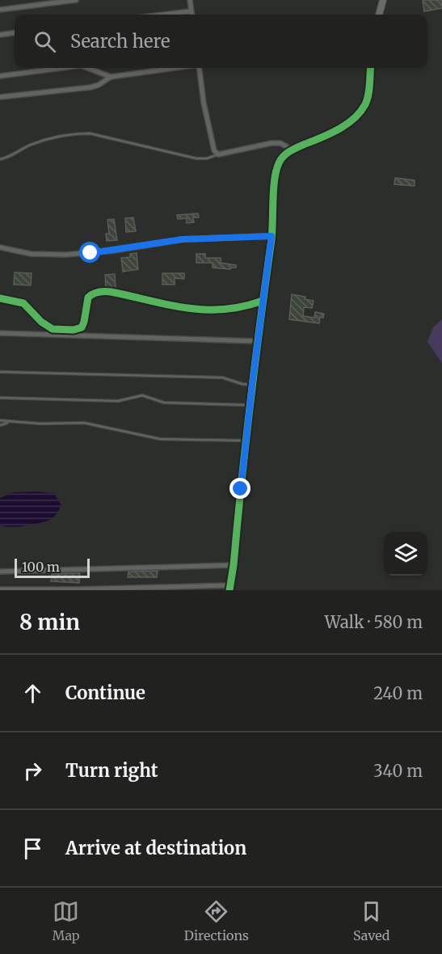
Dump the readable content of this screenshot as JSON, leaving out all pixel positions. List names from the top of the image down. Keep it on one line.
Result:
{"scale_bar":"100 m","page":{"search":"Search here","scale":"100 m","heading":["8 min","Walk · 580 m"],"list":[["Continue","240 m"],["Turn right","340 m"],"Arrive at destination"],"nav":["Map","Directions","Saved"]}}
